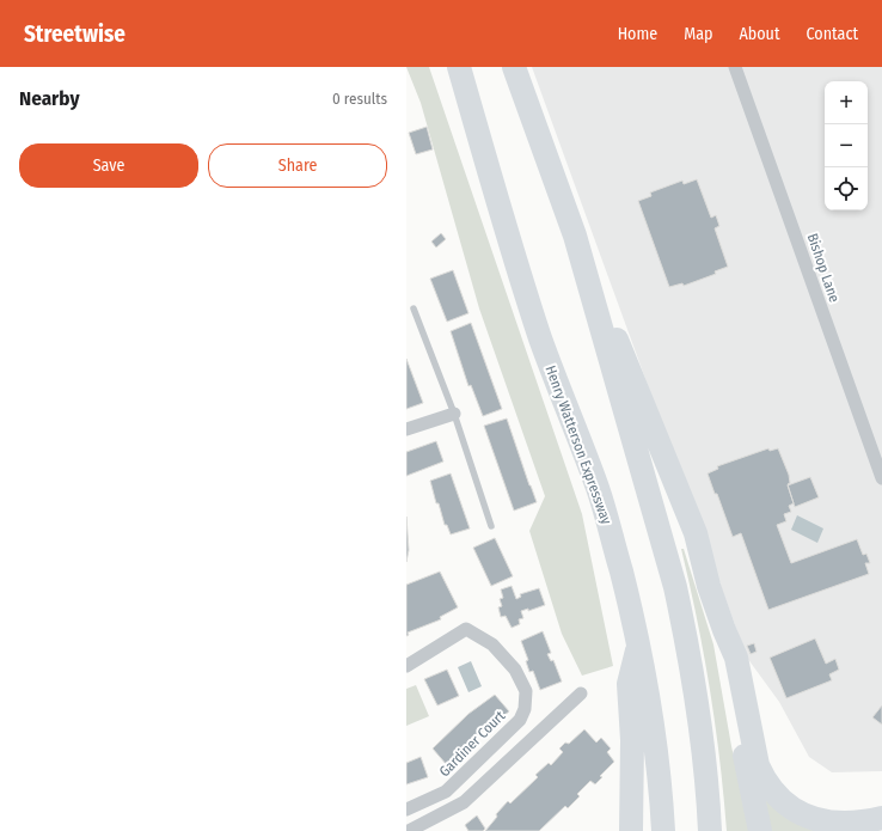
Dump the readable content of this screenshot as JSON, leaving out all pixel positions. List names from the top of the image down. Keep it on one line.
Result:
{"streets":{"highway":["Henry Watterson Expressway"],"street":["Bishop Lane","Gardiner Court"]},"page":{"header":"Streetwise","nav":["Home","Map","About","Contact"],"heading":["Nearby","0 results"],"map_buttons":["+","−"],"buttons":["Save","Share"]}}
